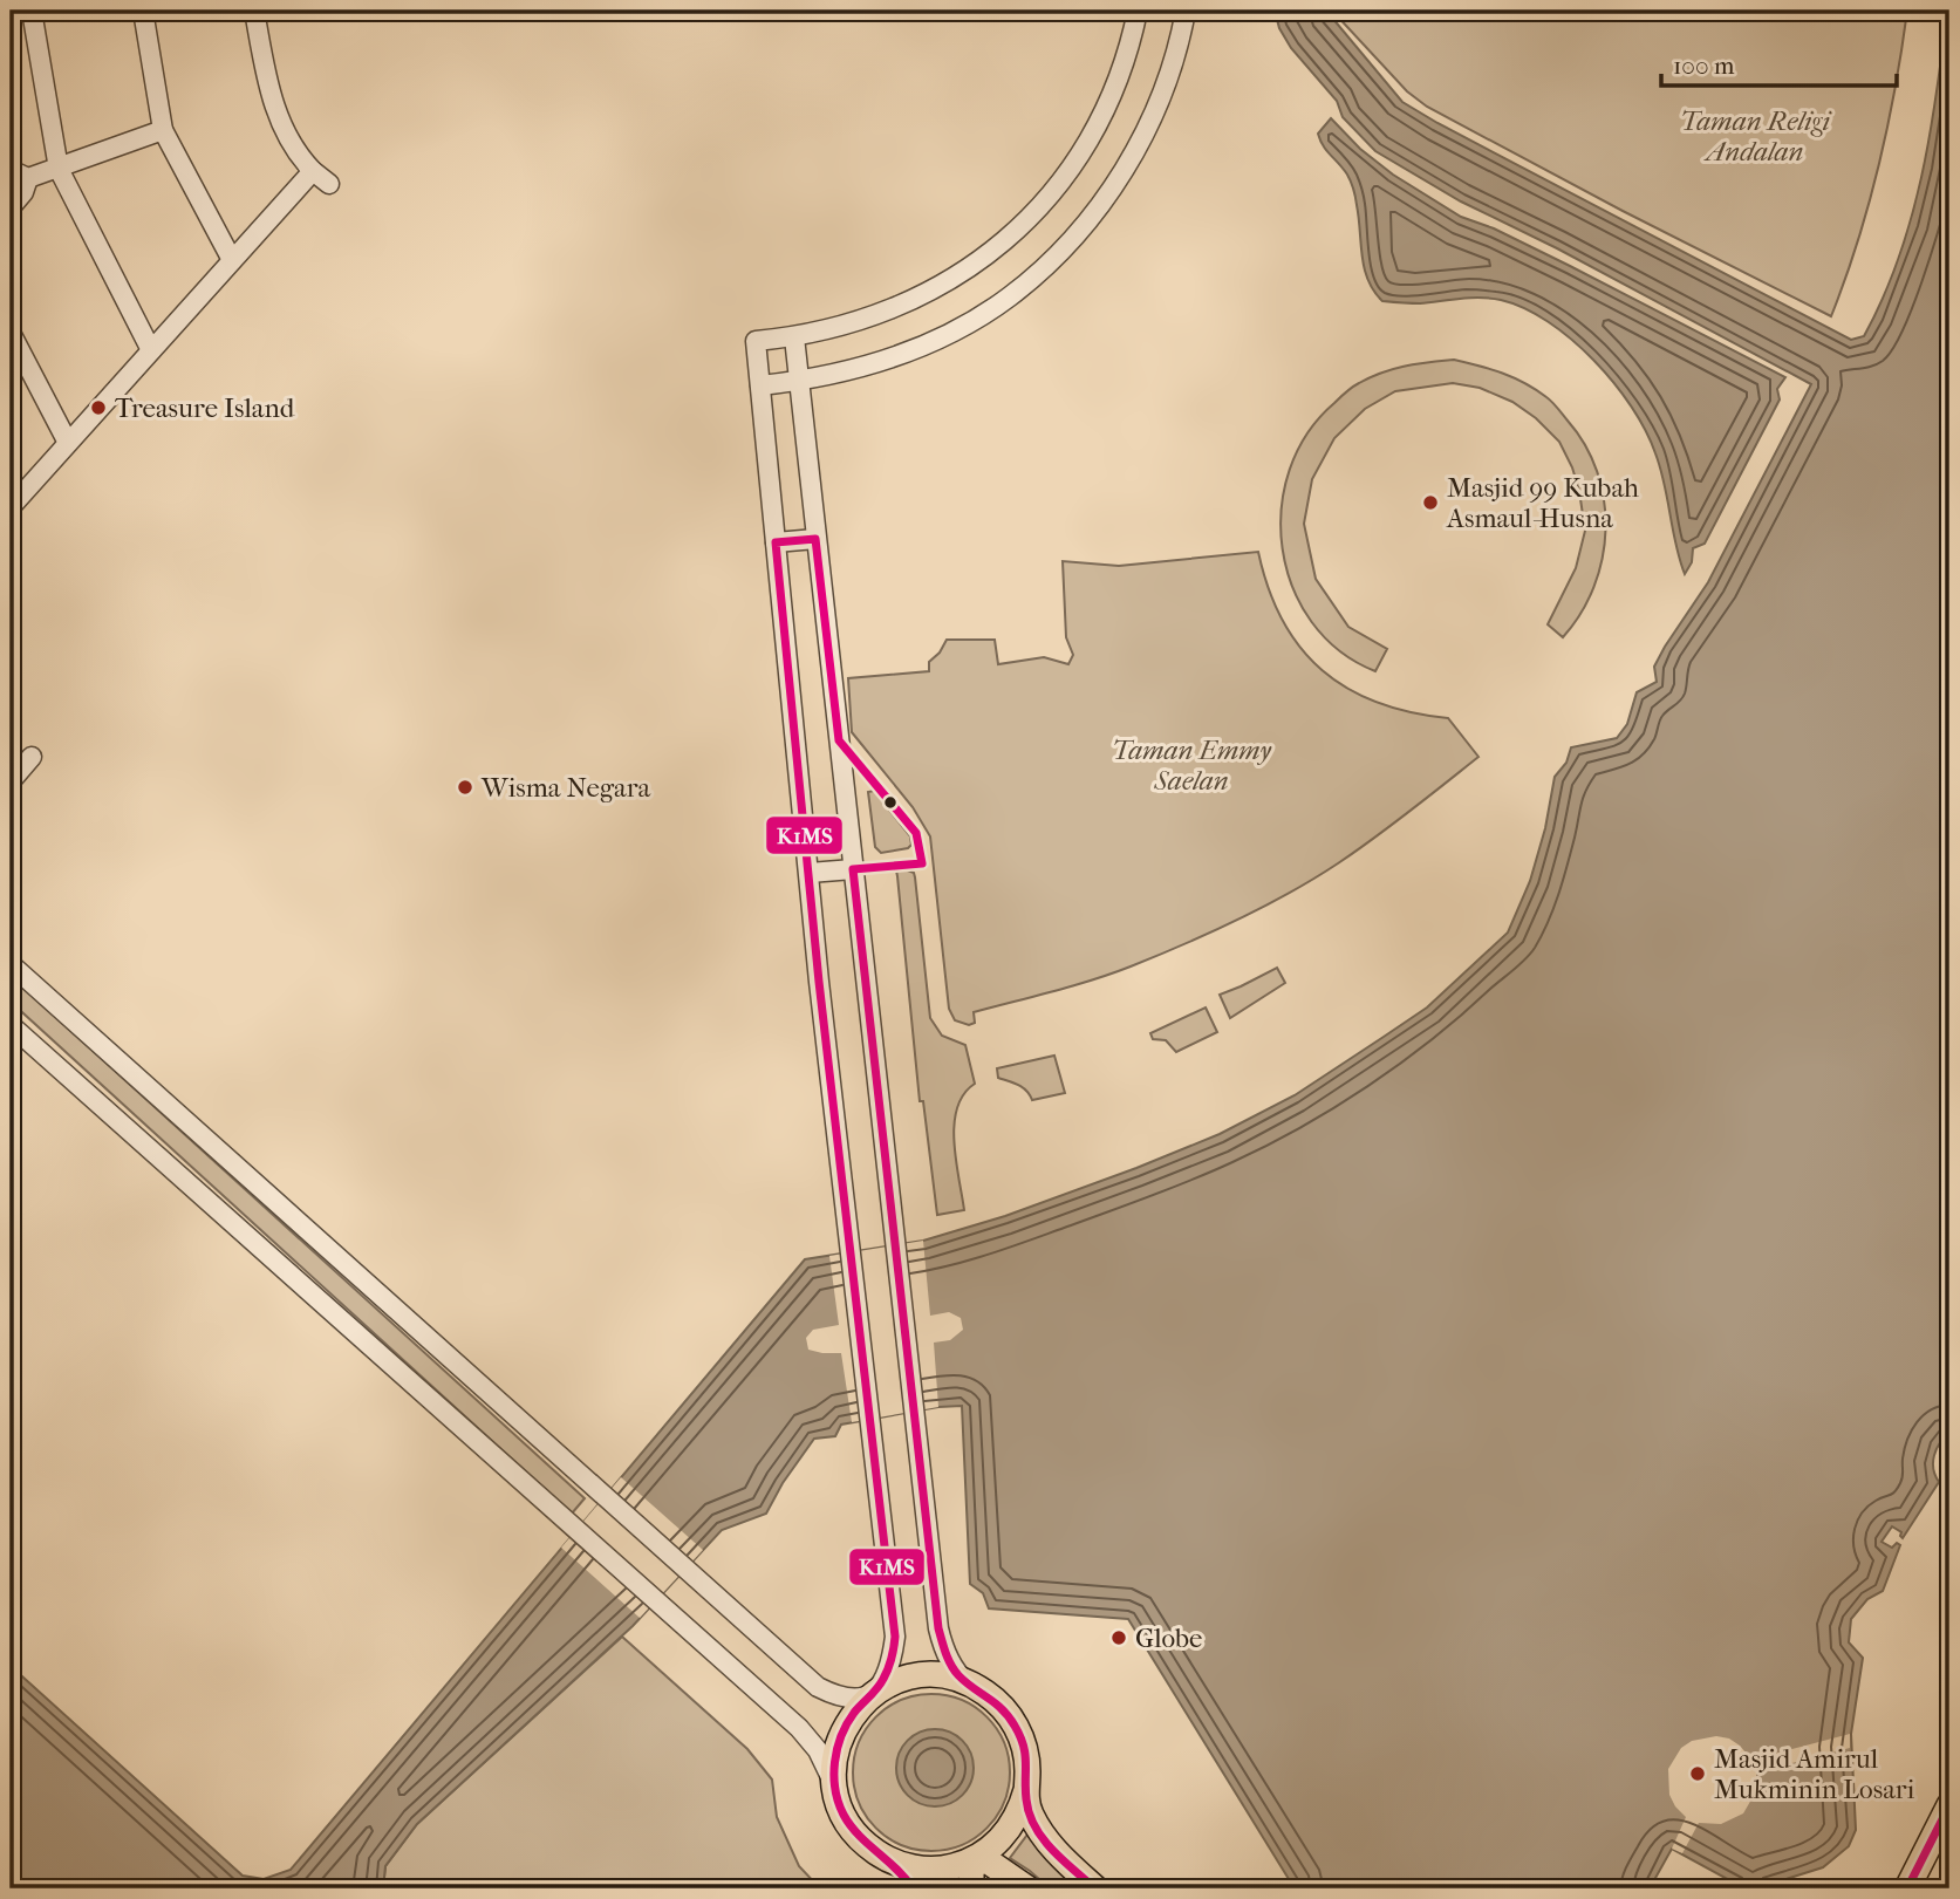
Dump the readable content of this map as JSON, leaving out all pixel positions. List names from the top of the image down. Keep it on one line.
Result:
{"parks":["Taman Religi Andalan","Taman Emmy Saelan"],"places":["Treasure Island","Masjid 99 Kubah Asmaul-Husna","Wisma Negara","Globe","Masjid Amirul Mukminin Losari"],"lines":["transit line K1MS"],"scale_bar":"100 m"}
